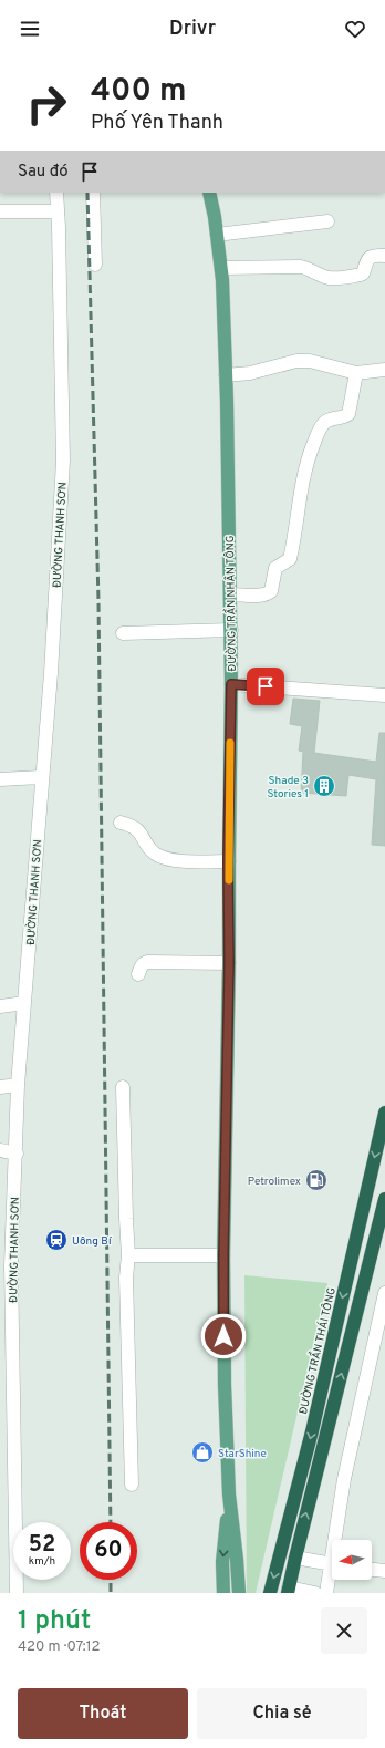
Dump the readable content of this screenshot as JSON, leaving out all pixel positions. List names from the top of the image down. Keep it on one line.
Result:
{"streets":{"highway":["ĐƯỜNG TRẦN THÁI TÔNG"],"main road":["ĐƯỜNG TRẦN NHÂN TÔNG"],"street":["ĐƯỜNG THANH SƠN"]},"places":{"building":["Shade 3 Stories 1"],"fuel station":["Petrolimex"],"station":["Uông Bí"],"shop":["StarShine"]},"north":"left","page":{"header":"Drivr","turn":["400 m","Phố Yên Thanh"],"then":"Sau đó","speed":"52 km/h","limit":"60","heading":["1 phút","420 m · 07:12"],"buttons":["Thoát","Chia sẻ"]}}
